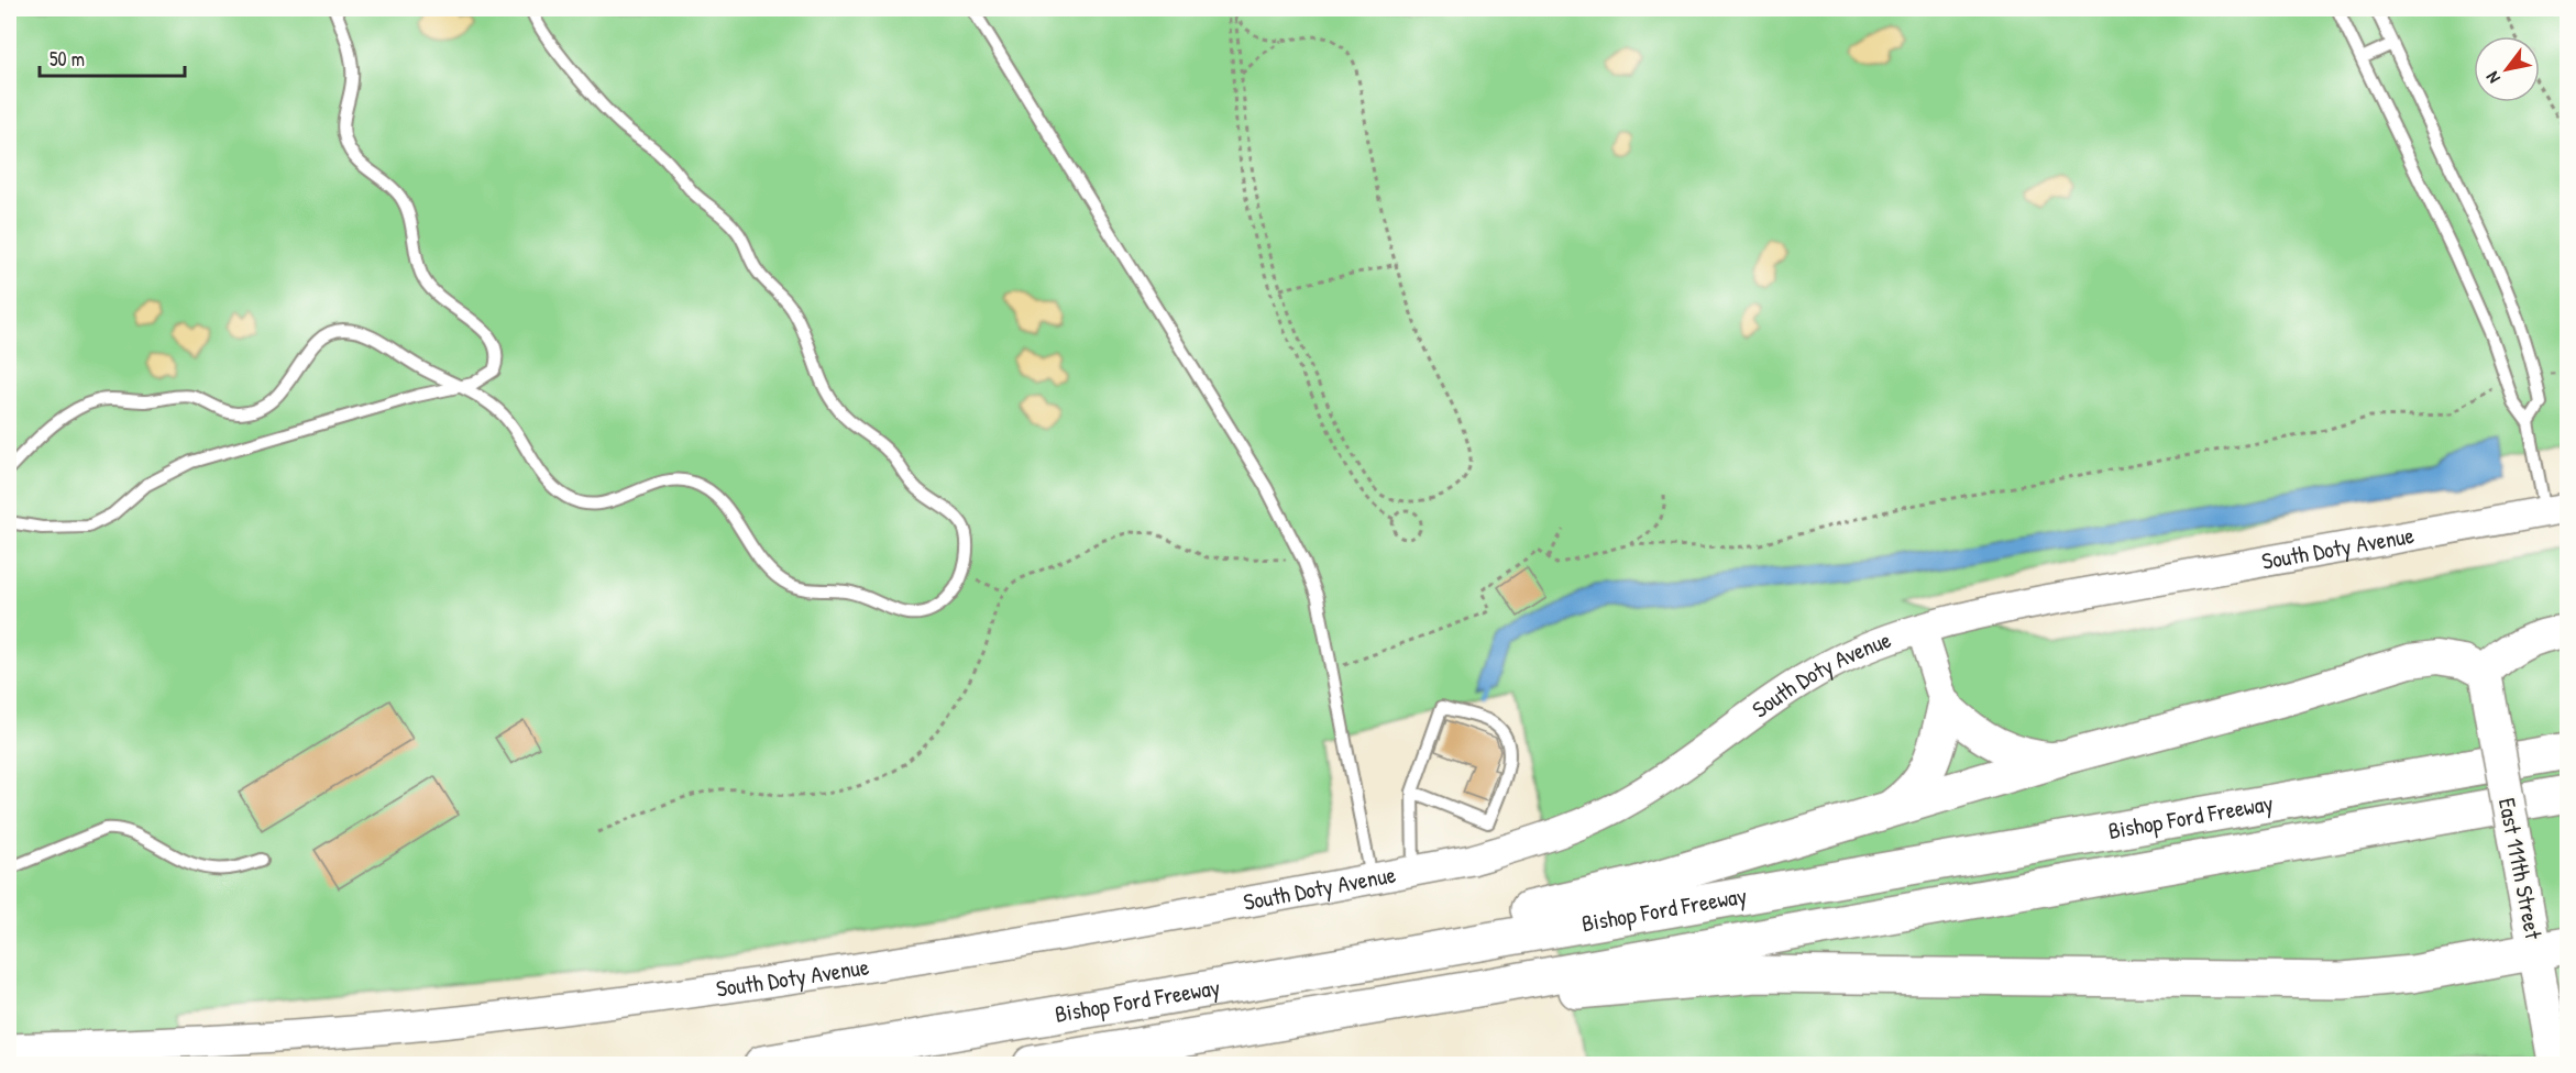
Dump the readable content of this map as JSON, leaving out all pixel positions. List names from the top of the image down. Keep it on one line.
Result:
{"streets":{"highway":["Bishop Ford Freeway"],"main road":["East 111th Street"],"street":["South Doty Avenue"]},"scale_bar":"50 m","north":"bottom left"}
